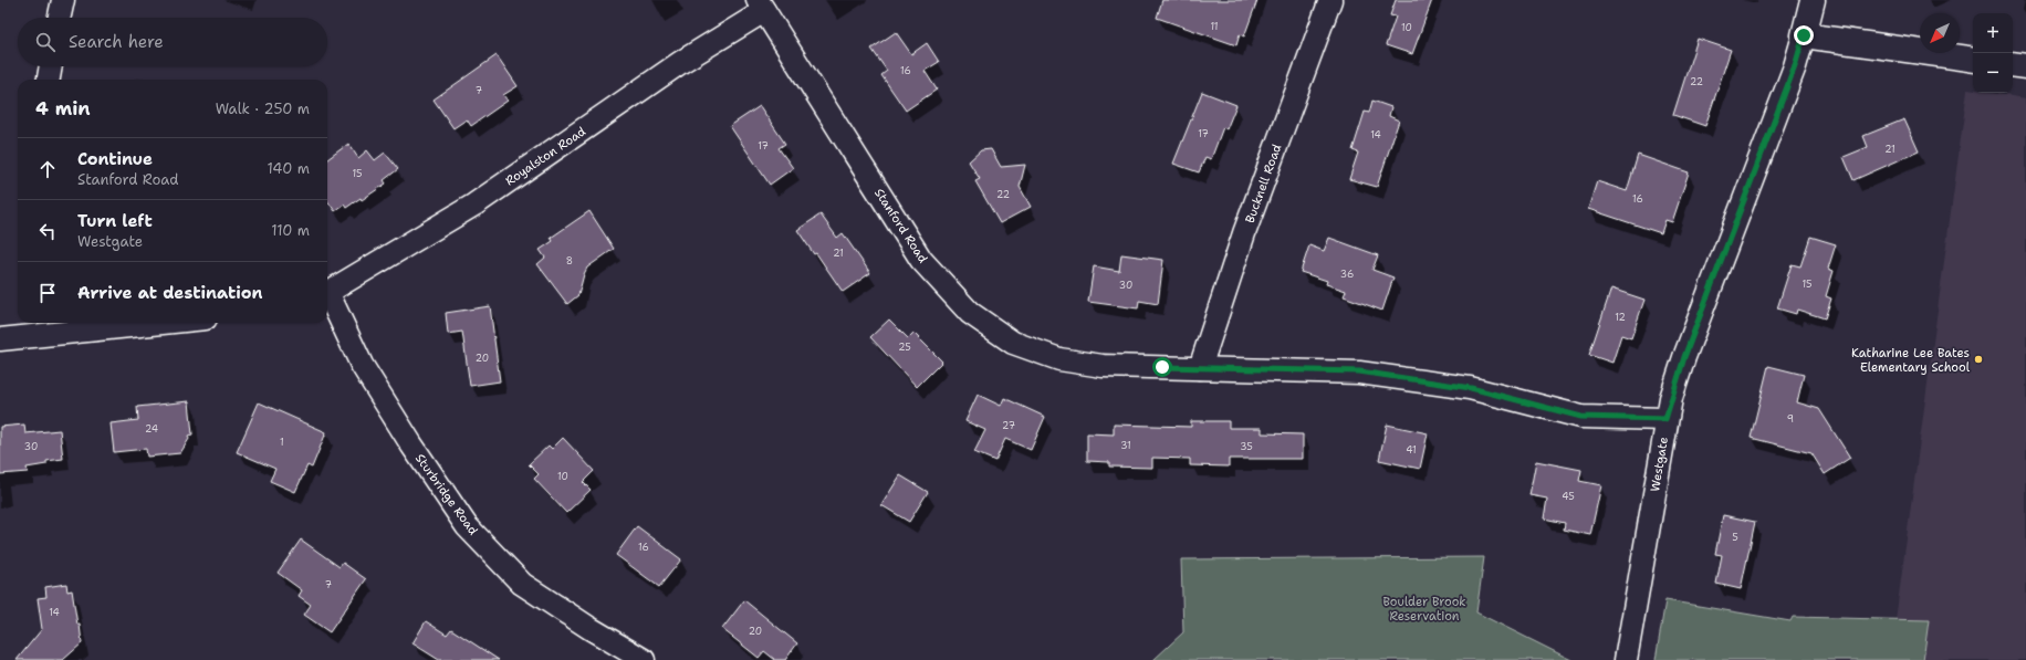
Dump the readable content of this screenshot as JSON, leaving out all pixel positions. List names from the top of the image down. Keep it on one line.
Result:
{"streets":{"street":["Royalston Road","Bucknell Road","Stanford Road","Westgate","Sturbridge Road"]},"crossings":[["Royalston Road","Stanford Road"],["Bucknell Road","Stanford Road"],["Stanford Road","Westgate"]],"parks":["Boulder Brook Reservation"],"places":["Katharine Lee Bates Elementary School"],"house_numbers":["11","10","16","22","7","17","14","17","21","15","22","16","21","8","36","15","30","12","25","20","9","27","24","1","31","30","35","41","10","45","5","16","7","14","20"],"north":"bottom left","page":{"map_buttons":["+","−"],"search":"Search here","heading":["4 min","Walk · 250 m"],"list":[["Continue","Stanford Road","140 m"],["Turn left","Westgate","110 m"],"Arrive at destination"]}}
